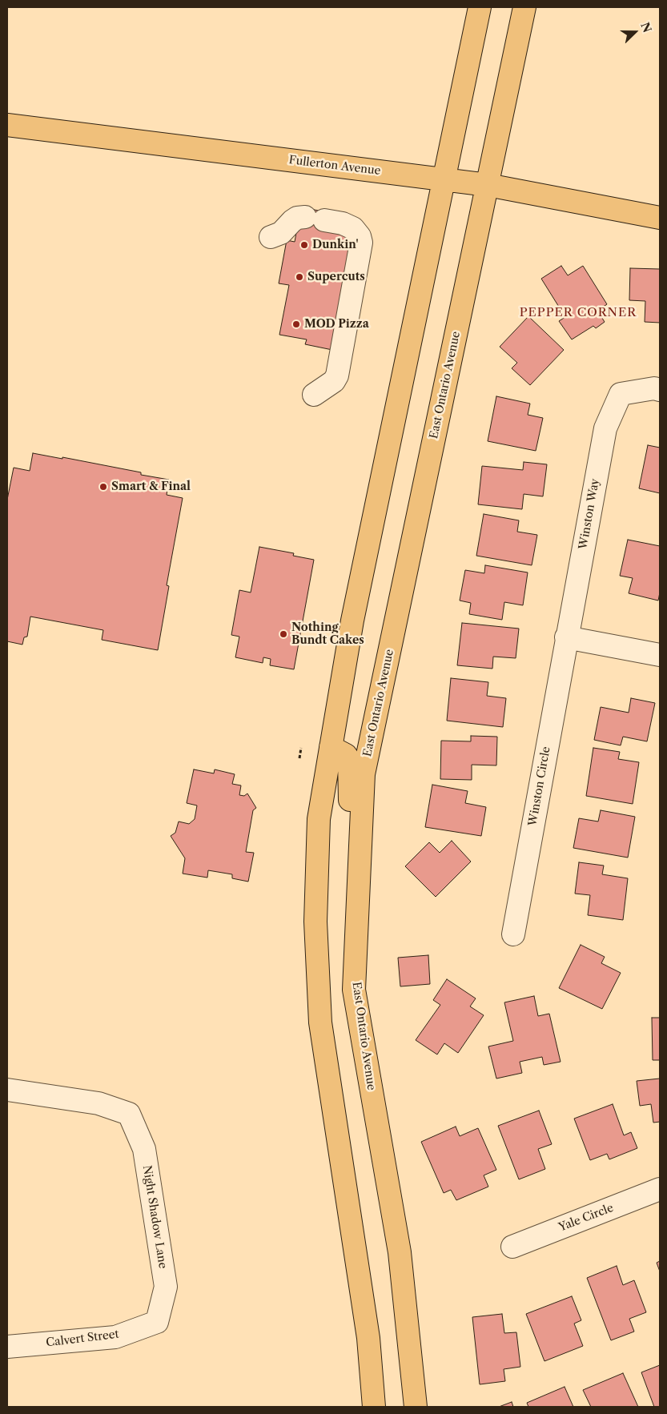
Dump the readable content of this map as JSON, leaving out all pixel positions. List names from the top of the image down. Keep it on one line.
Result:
{"streets":{"main road":["Fullerton Avenue","East Ontario Avenue"],"street":["Winston Way","Winston Circle","Night Shadow Lane","Yale Circle","Calvert Street"]},"crossings":[["Fullerton Avenue","East Ontario Avenue"],["Winston Way","Winston Circle"],["Night Shadow Lane","Calvert Street"]],"districts":["PEPPER CORNER"],"places":["Dunkin'","Supercuts","MOD Pizza","Smart & Final","Nothing Bundt Cakes"],"north":"right"}
